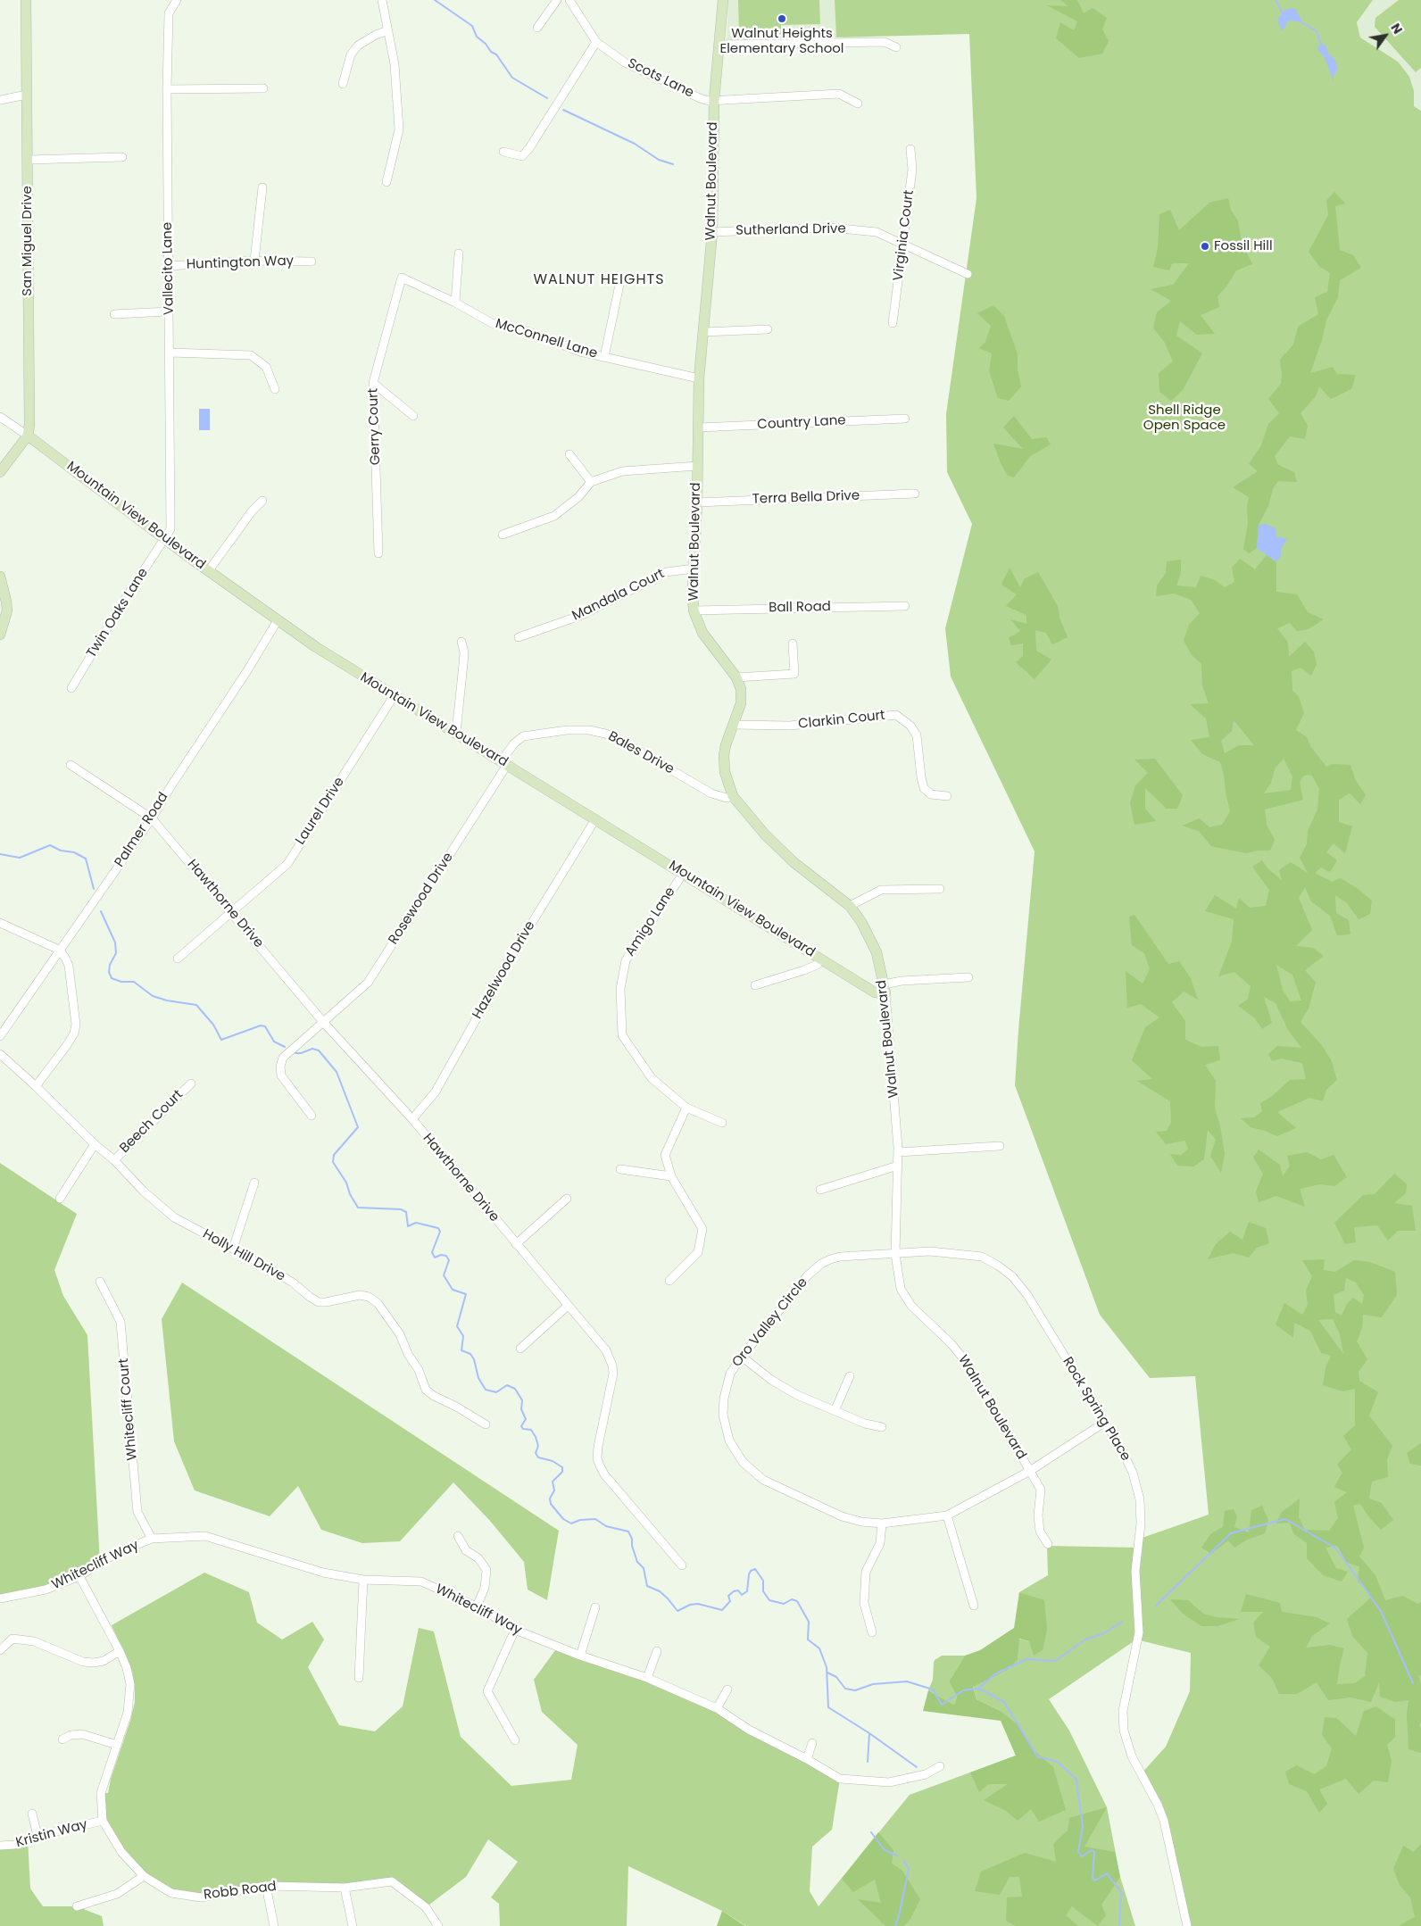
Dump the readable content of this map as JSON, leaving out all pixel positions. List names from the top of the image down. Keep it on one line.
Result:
{"streets":{"street":["Scots Lane","Walnut Boulevard","Sutherland Drive","Virginia Court","San Miguel Drive","Huntington Way","Vallecito Lane","McConnell Lane","Country Lane","Gerry Court","Terra Bella Drive","Mountain View Boulevard","Mandala Court","Ball Road","Twin Oaks Lane","Clarkin Court","Bales Drive","Laurel Drive","Palmer Road","Rosewood Drive","Hawthorne Drive","Amigo Lane","Hazelwood Drive","Beech Court","Holly Hill Drive","Oro Valley Circle","Whitecliff Court","Rock Spring Place","Whitecliff Way","Kristin Way","Robb Road"]},"crossings":[["Scots Lane","Walnut Boulevard"],["Walnut Boulevard","Sutherland Drive"],["Walnut Boulevard","McConnell Lane"],["Walnut Boulevard","Country Lane"],["Walnut Boulevard","Terra Bella Drive"],["Walnut Boulevard","Mountain View Boulevard"],["Walnut Boulevard","Mandala Court"],["Walnut Boulevard","Ball Road"],["Walnut Boulevard","Clarkin Court"],["Walnut Boulevard","Bales Drive"],["Walnut Boulevard","Oro Valley Circle"],["Sutherland Drive","Virginia Court"],["San Miguel Drive","Mountain View Boulevard"],["Huntington Way","Vallecito Lane"],["Vallecito Lane","Mountain View Boulevard"],["Vallecito Lane","Twin Oaks Lane"],["McConnell Lane","Gerry Court"],["Mountain View Boulevard","Twin Oaks Lane"],["Mountain View Boulevard","Bales Drive"],["Mountain View Boulevard","Laurel Drive"],["Mountain View Boulevard","Palmer Road"],["Mountain View Boulevard","Rosewood Drive"],["Mountain View Boulevard","Amigo Lane"],["Mountain View Boulevard","Hazelwood Drive"],["Bales Drive","Rosewood Drive"],["Laurel Drive","Hawthorne Drive"],["Palmer Road","Hawthorne Drive"],["Rosewood Drive","Hawthorne Drive"],["Hawthorne Drive","Hazelwood Drive"],["Beech Court","Holly Hill Drive"],["Oro Valley Circle","Rock Spring Place"],["Whitecliff Court","Whitecliff Way"],["Whitecliff Way","Robb Road"],["Kristin Way","Robb Road"]],"districts":["WALNUT HEIGHTS"],"parks":["Shell Ridge Open Space"],"places":["Walnut Heights Elementary School","Fossil Hill"],"north":"top right"}
